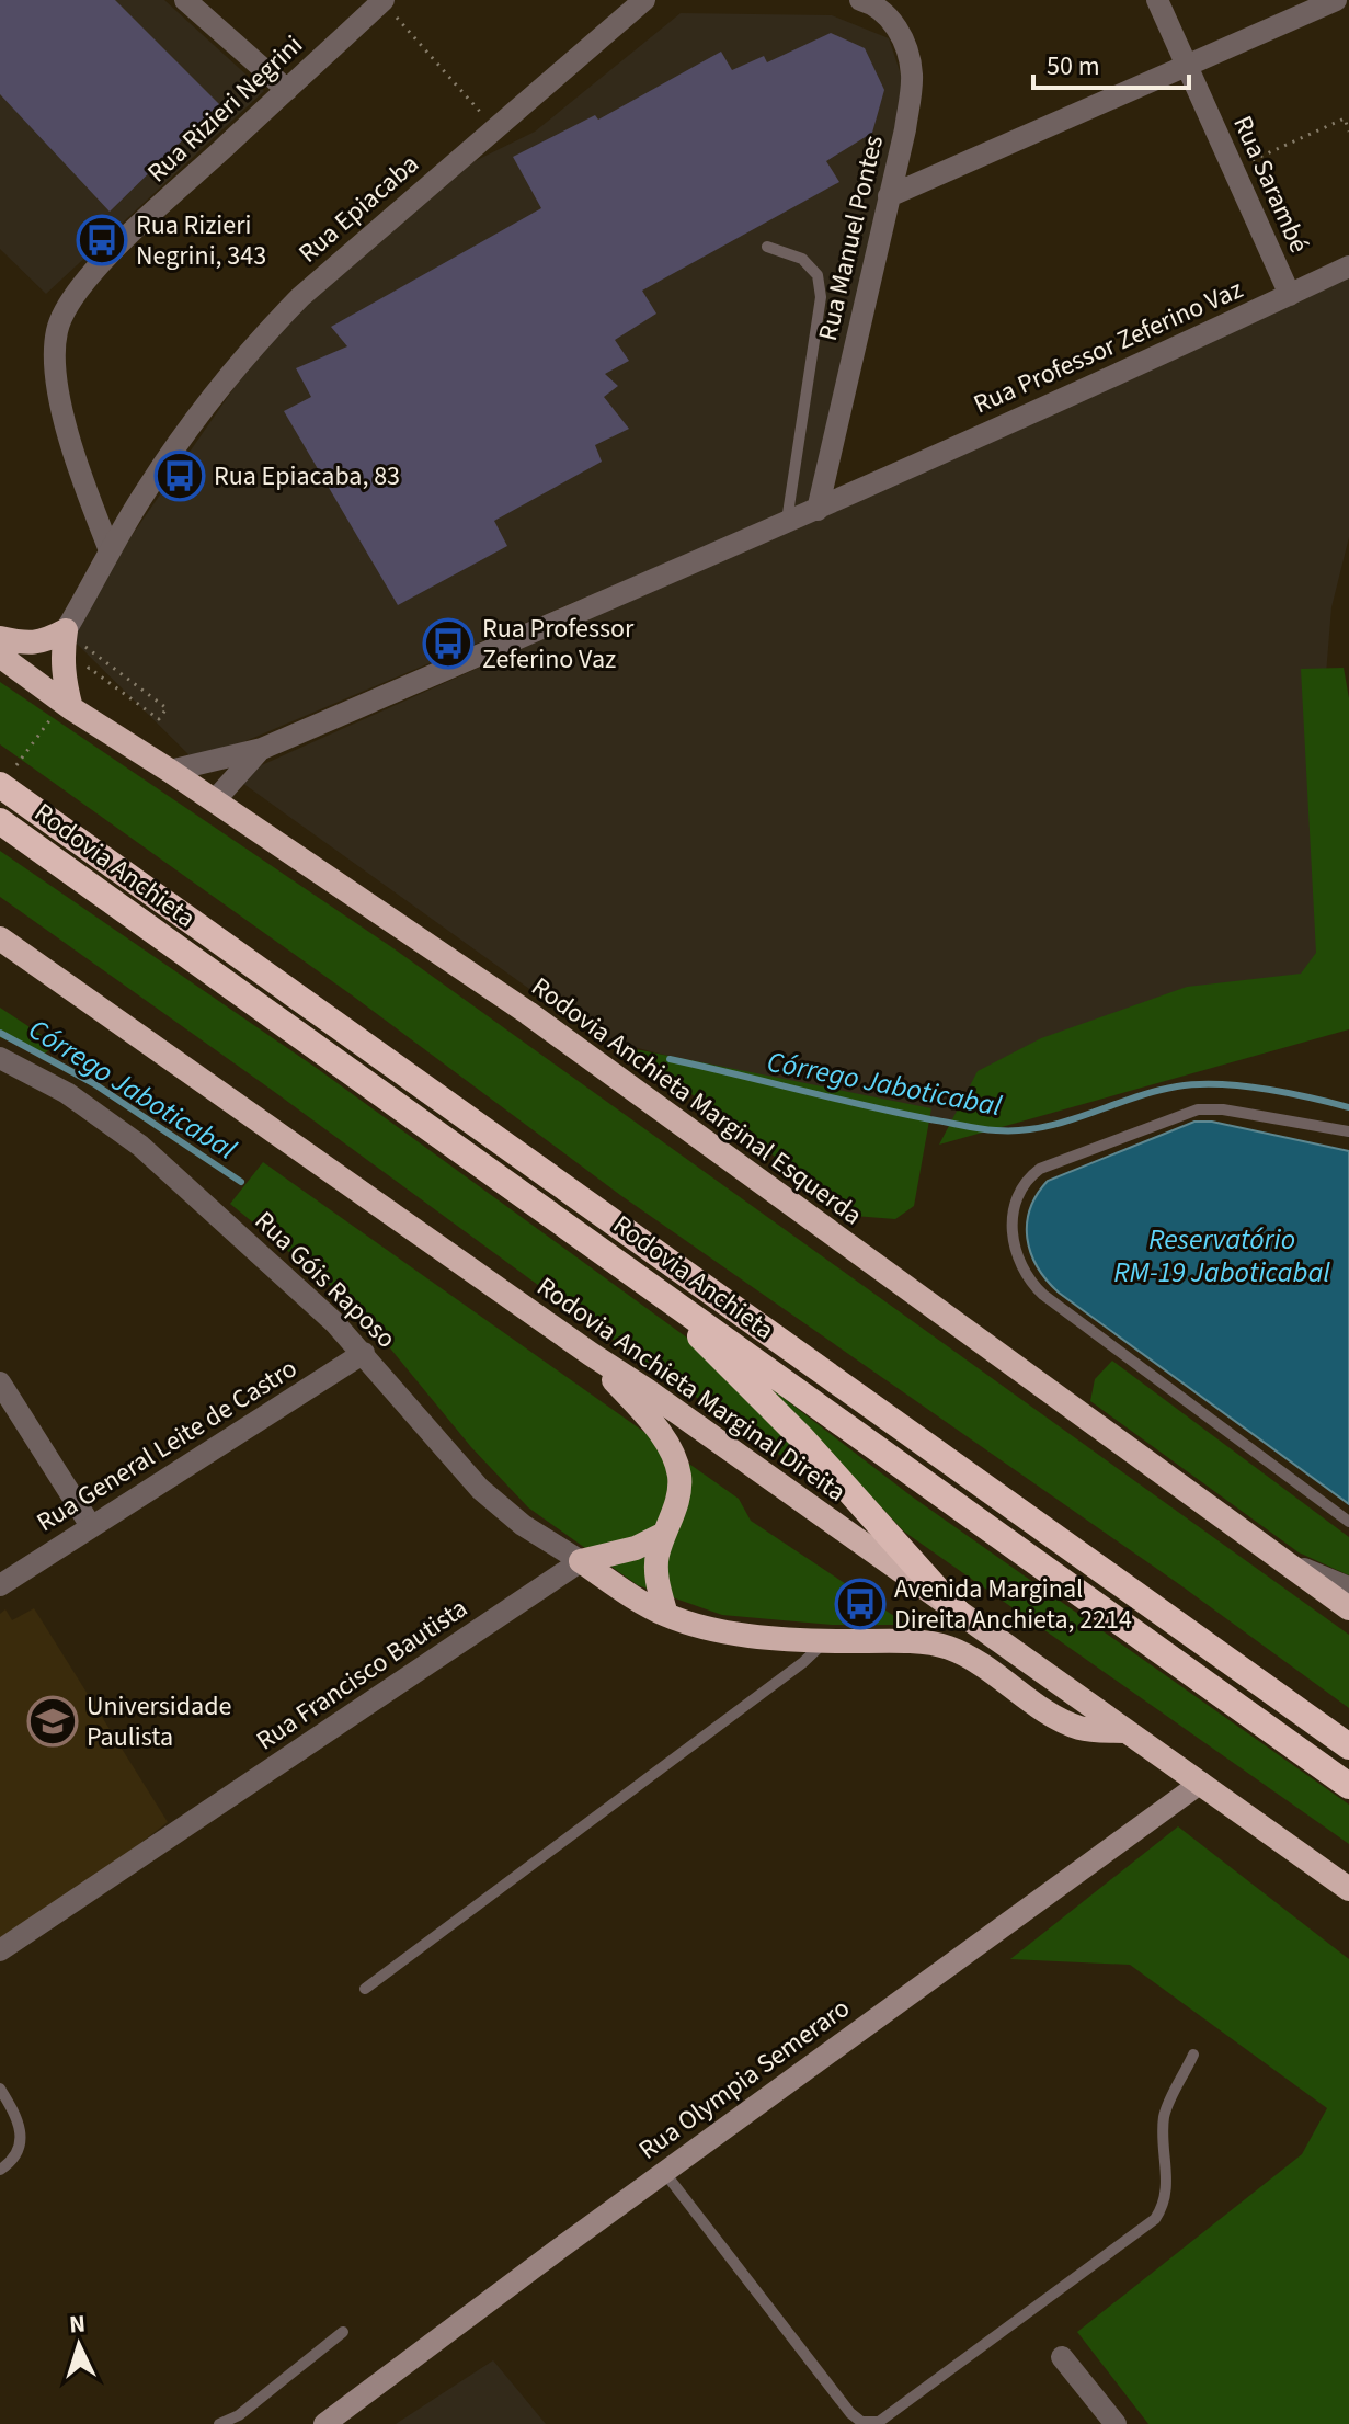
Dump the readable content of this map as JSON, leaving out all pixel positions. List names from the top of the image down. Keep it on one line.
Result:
{"streets":{"highway":["Rodovia Anchieta","Rodovia Anchieta Marginal Esquerda","Rodovia Anchieta Marginal Direita"],"main road":["Rua Olympia Semeraro"],"street":["Rua Rizieri Negrini","Rua Sarambé","Rua Epiacaba","Rua Manuel Pontes","Rua Professor Zeferino Vaz","Rua Góis Raposo","Rua General Leite de Castro","Rua Francisco Bautista"]},"crossings":[["Rua Rizieri Negrini","Rua Epiacaba"],["Rua Sarambé","Rua Professor Zeferino Vaz"],["Rua Manuel Pontes","Rua Professor Zeferino Vaz"],["Rua Professor Zeferino Vaz","Rodovia Anchieta Marginal Esquerda"],["Rua Góis Raposo","Rua General Leite de Castro"],["Rua Góis Raposo","Rua Francisco Bautista"],["Rodovia Anchieta Marginal Direita","Rua Olympia Semeraro"]],"water":["Córrego Jaboticabal","Reservatório RM-19 Jaboticabal"],"places":{"bus stop":["Rua Rizieri Negrini, 343","Rua Epiacaba, 83","Rua Professor Zeferino Vaz","Avenida Marginal Direita Anchieta, 2214"],"school or university":["Universidade Paulista"]},"scale_bar":"50 m","north":"top"}
